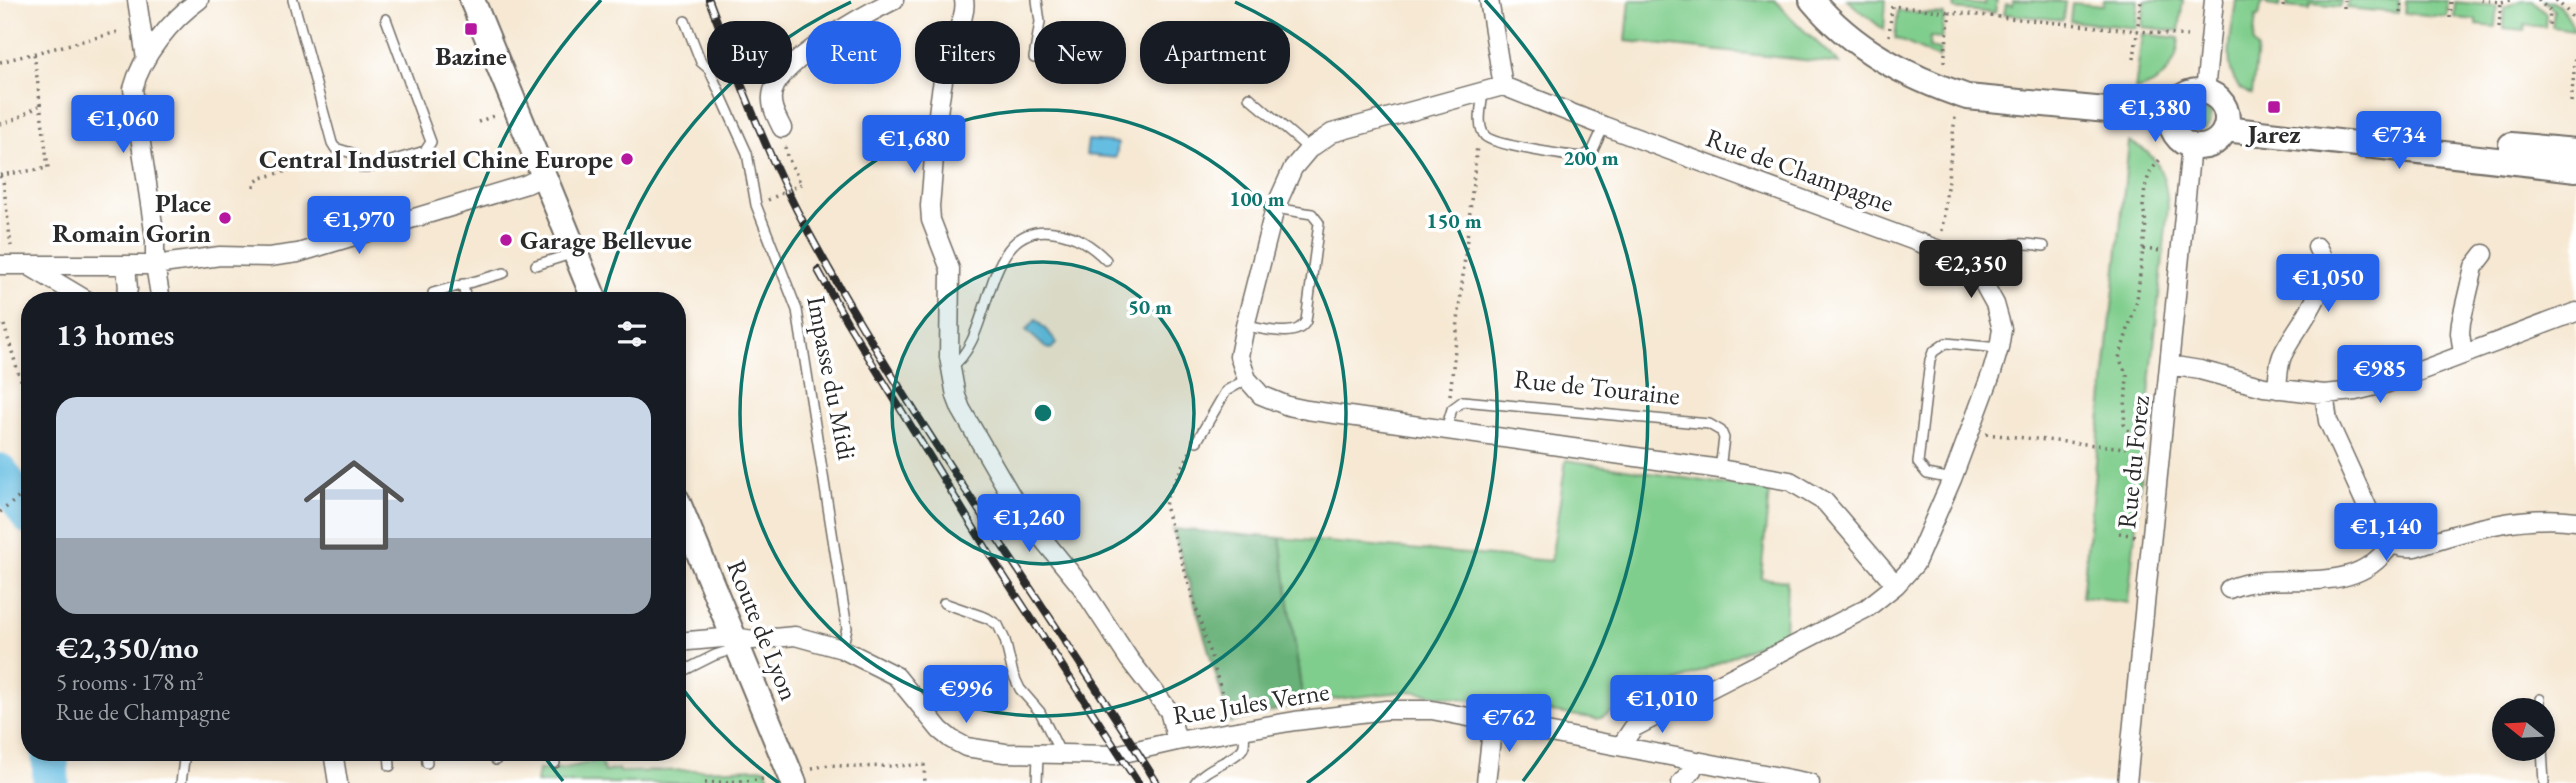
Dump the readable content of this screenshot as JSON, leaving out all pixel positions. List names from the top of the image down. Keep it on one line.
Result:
{"streets":{"street":["Rue de Champagne","Rue du Forez","Route de Lyon","Rue Jules Verne"],"lane":["Impasse du Midi","Rue de Touraine"]},"crossings":[["Rue de Champagne","Rue Jules Verne"],["Impasse du Midi","Rue Jules Verne"],["Route de Lyon","Rue Jules Verne"]],"places":{"transit":["Bazine","Jarez"],"other":["Central Industriel Chine Europe","Place Romain Gorin","Garage Bellevue"]},"north":"left","page":{"chip":["Buy","Rent","Filters","New","Apartment"],"price":["€1,380","€1,060","€734","€1,680","€1,970","€2,350","€1,050","€985","€1,260","€1,140","€996","€1,010","€762"],"heading":"13 homes","list":[{"name":"€2,350/mo","note":"5 rooms · 178 m² · Rue de Champagne"}]},"rings":["200 m","100 m","150 m","50 m"]}
